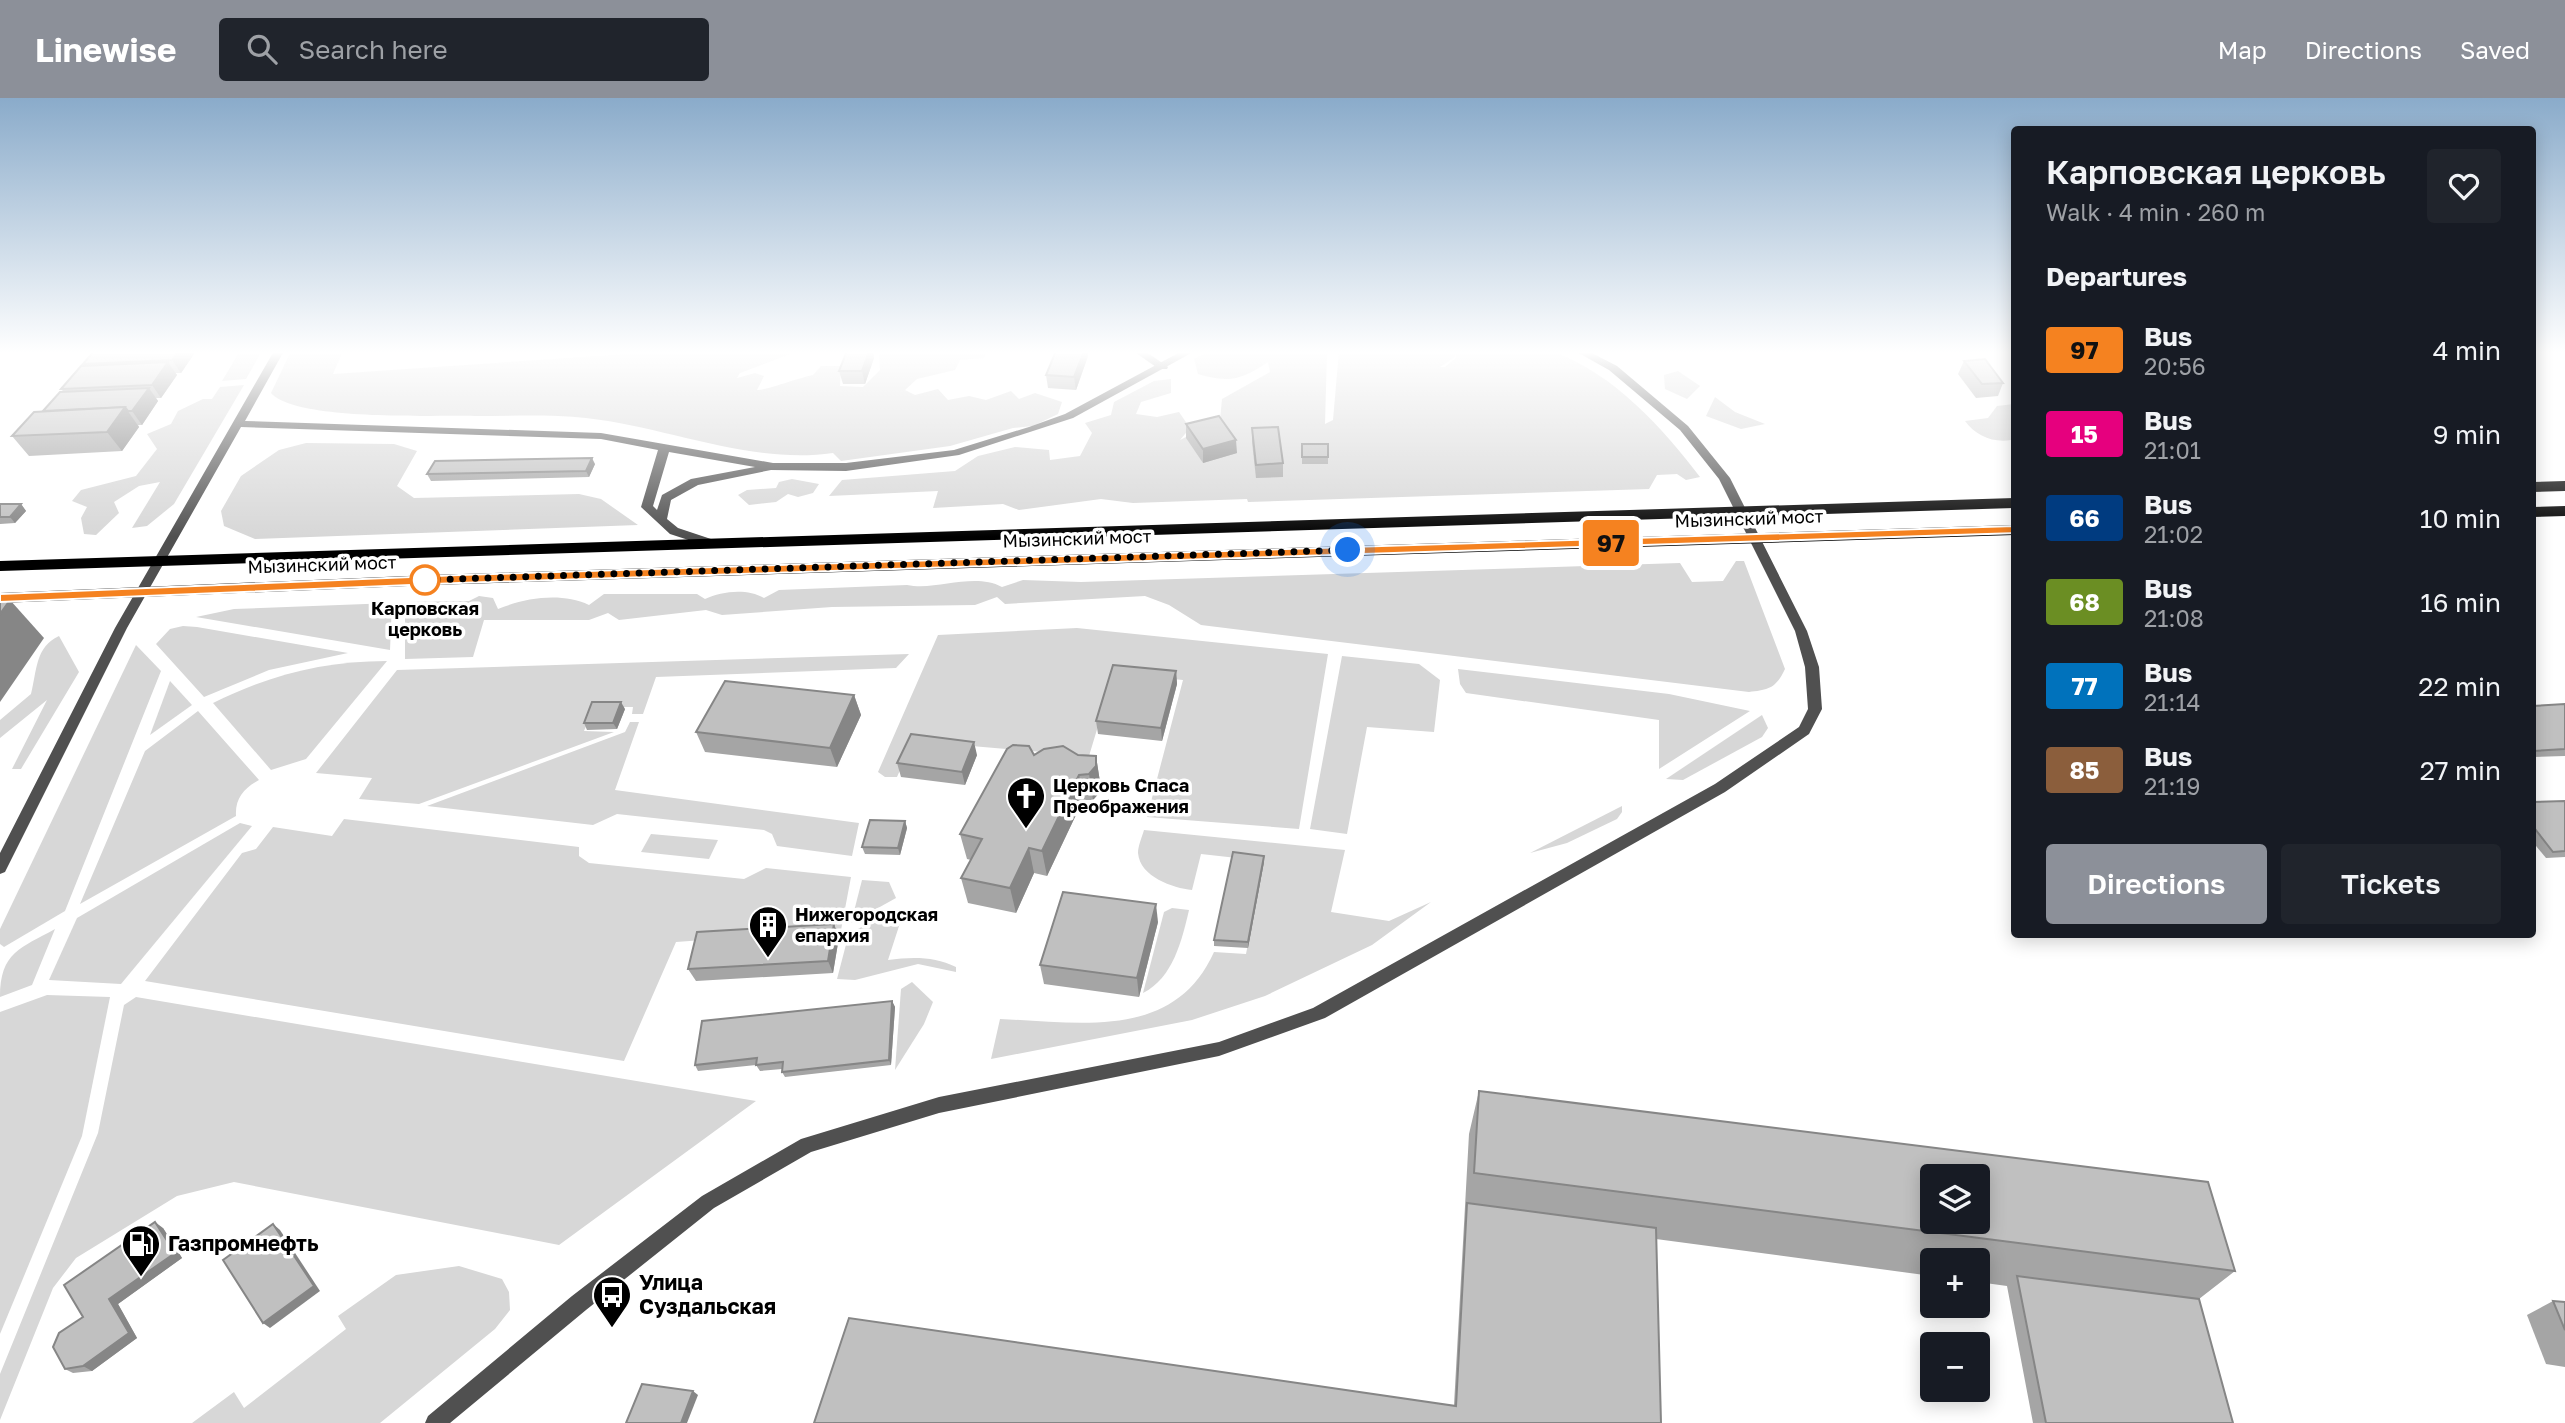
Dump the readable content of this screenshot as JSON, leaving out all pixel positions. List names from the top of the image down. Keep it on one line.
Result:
{"streets":{"main road":["Мызинский мост"]},"places":{"other":["Карповская церковь"],"church":["Церковь Спаса Преображения"],"building":["Нижегородская епархия"],"fuel station":["Газпромнефть"],"bus stop":["Улица Суздальская"]},"lines":["bus line 97"],"page":{"header":"Linewise","search":"Search here","nav":["Map","Directions","Saved"],"on_map":"97","heading":[["Карповская церковь","Walk · 4 min · 260 m"],"Departures"],"list":[{"mark":"97","name":"Bus","note":"20:56","value":"4 min"},{"mark":"15","name":"Bus","note":"21:01","value":"9 min"},{"mark":"66","name":"Bus","note":"21:02","value":"10 min"},{"mark":"68","name":"Bus","note":"21:08","value":"16 min"},{"mark":"77","name":"Bus","note":"21:14","value":"22 min"},{"mark":"85","name":"Bus","note":"21:19","value":"27 min"}],"buttons":["Directions","Tickets"],"map_buttons":["+","−"]}}
